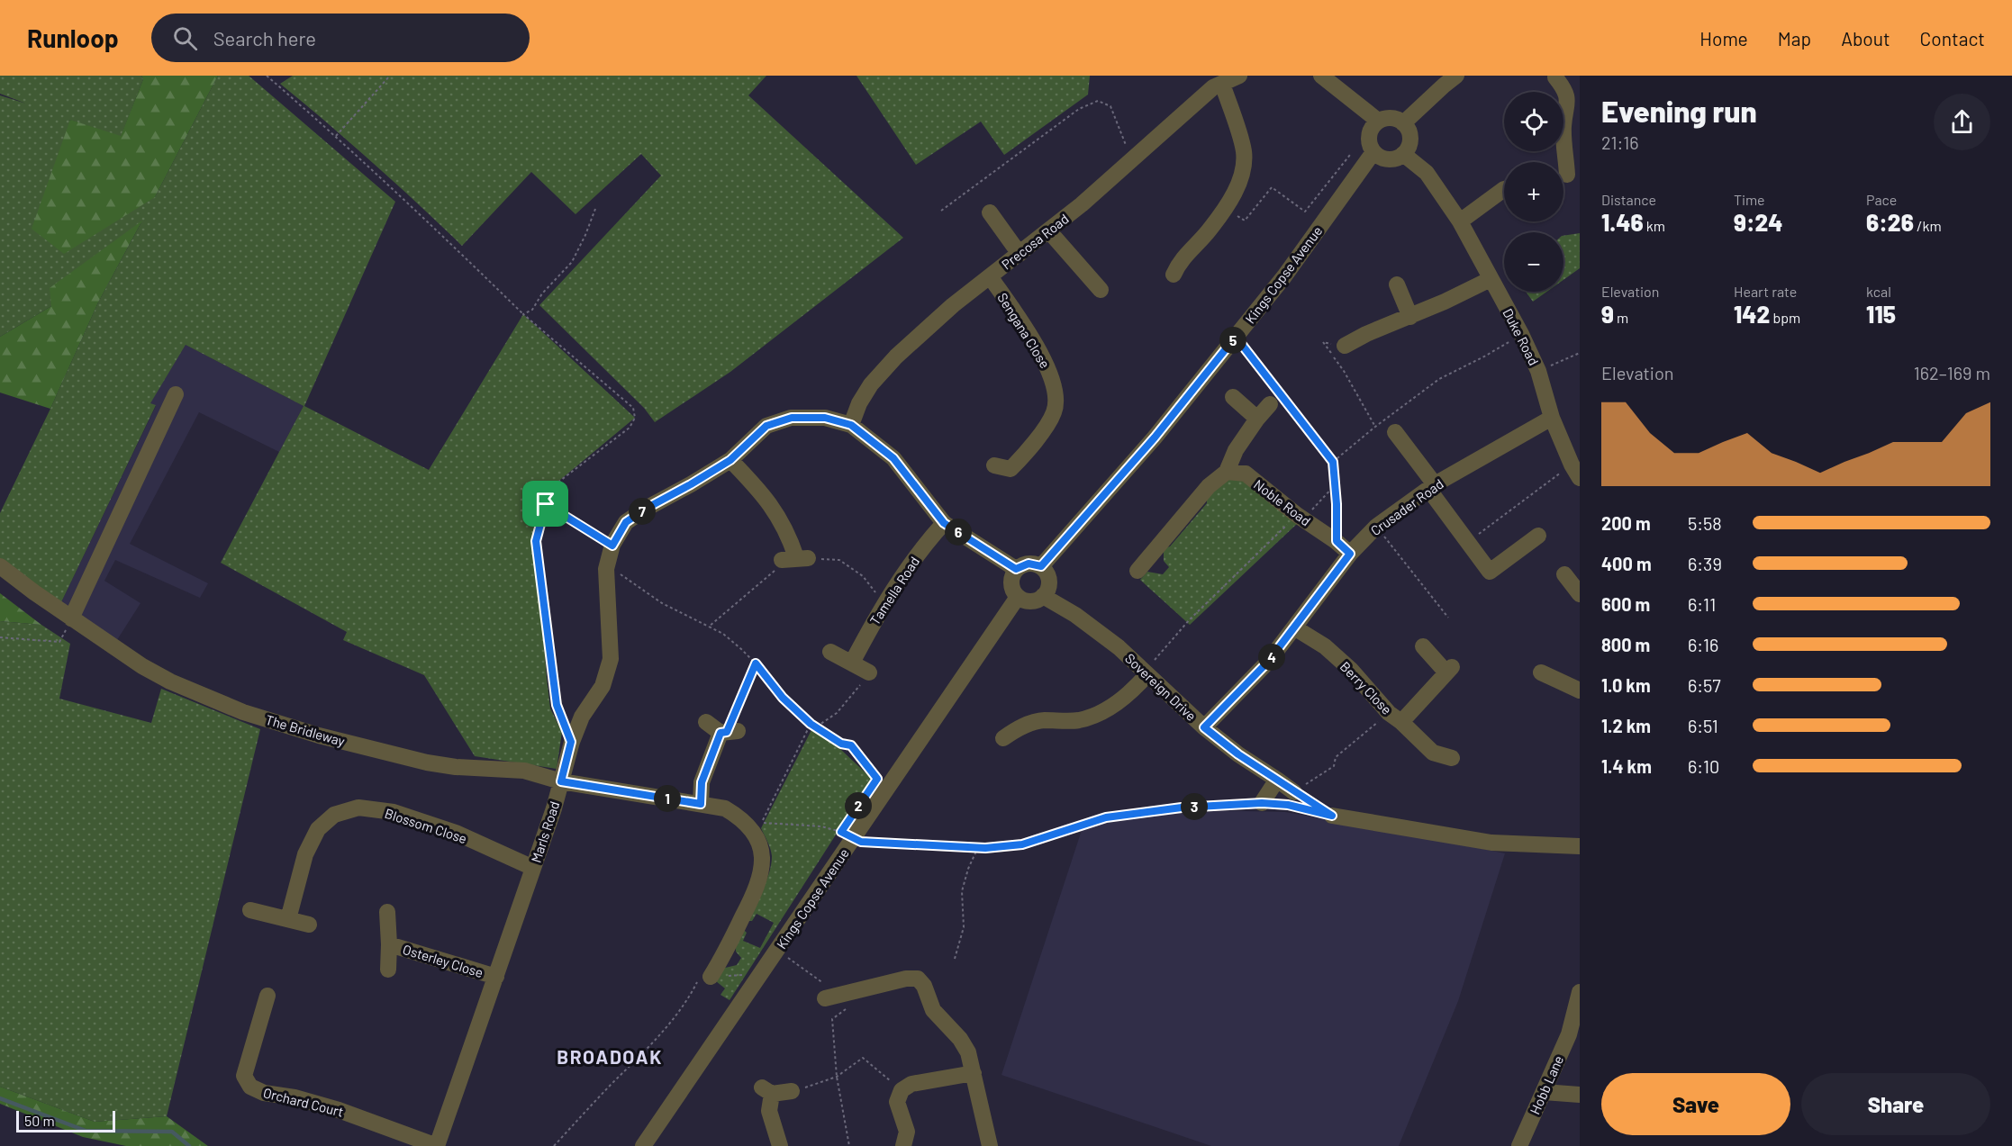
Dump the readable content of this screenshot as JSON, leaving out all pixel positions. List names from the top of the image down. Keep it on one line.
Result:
{"streets":{"street":["Precosa Road","Kings Copse Avenue","Sengana Close","Duke Road","Noble Road","Crusader Road","Tamella Road","Sovereign Drive","Berry Close","The Bridleway","Blossom Close","Marls Road","Osterley Close","Hobb Lane","Orchard Court"]},"crossings":[["Precosa Road","Sengana Close"],["Kings Copse Avenue","Duke Road"],["Kings Copse Avenue","Sovereign Drive"],["Duke Road","Crusader Road"],["Noble Road","Crusader Road"],["Crusader Road","Sovereign Drive"],["Crusader Road","Berry Close"],["The Bridleway","Marls Road"],["Blossom Close","Marls Road"],["Marls Road","Osterley Close"],["Marls Road","Orchard Court"]],"districts":["BROADOAK"],"scale_bar":"50 m","page":{"header":"Runloop","search":"Search here","nav":["Home","Map","About","Contact"],"heading":["Evening run","21:16"],"map_buttons":["+","−"],"stats":[["Distance","1.46 km"],["Time","9:24"],["Pace","6:26 /km"],["Elevation","9 m"],["Heart rate","142 bpm"],["kcal","115"]],"pins":["5","7","6","4","1","2","3"],"chart":["Elevation","162–169 m"],"list":[{"name":"200 m","note":"5:58"},{"name":"400 m","note":"6:39"},{"name":"600 m","note":"6:11"},{"name":"800 m","note":"6:16"},{"name":"1.0 km","note":"6:57"},{"name":"1.2 km","note":"6:51"},{"name":"1.4 km","note":"6:10"}],"buttons":["Save","Share"],"scale":"50 m"}}
